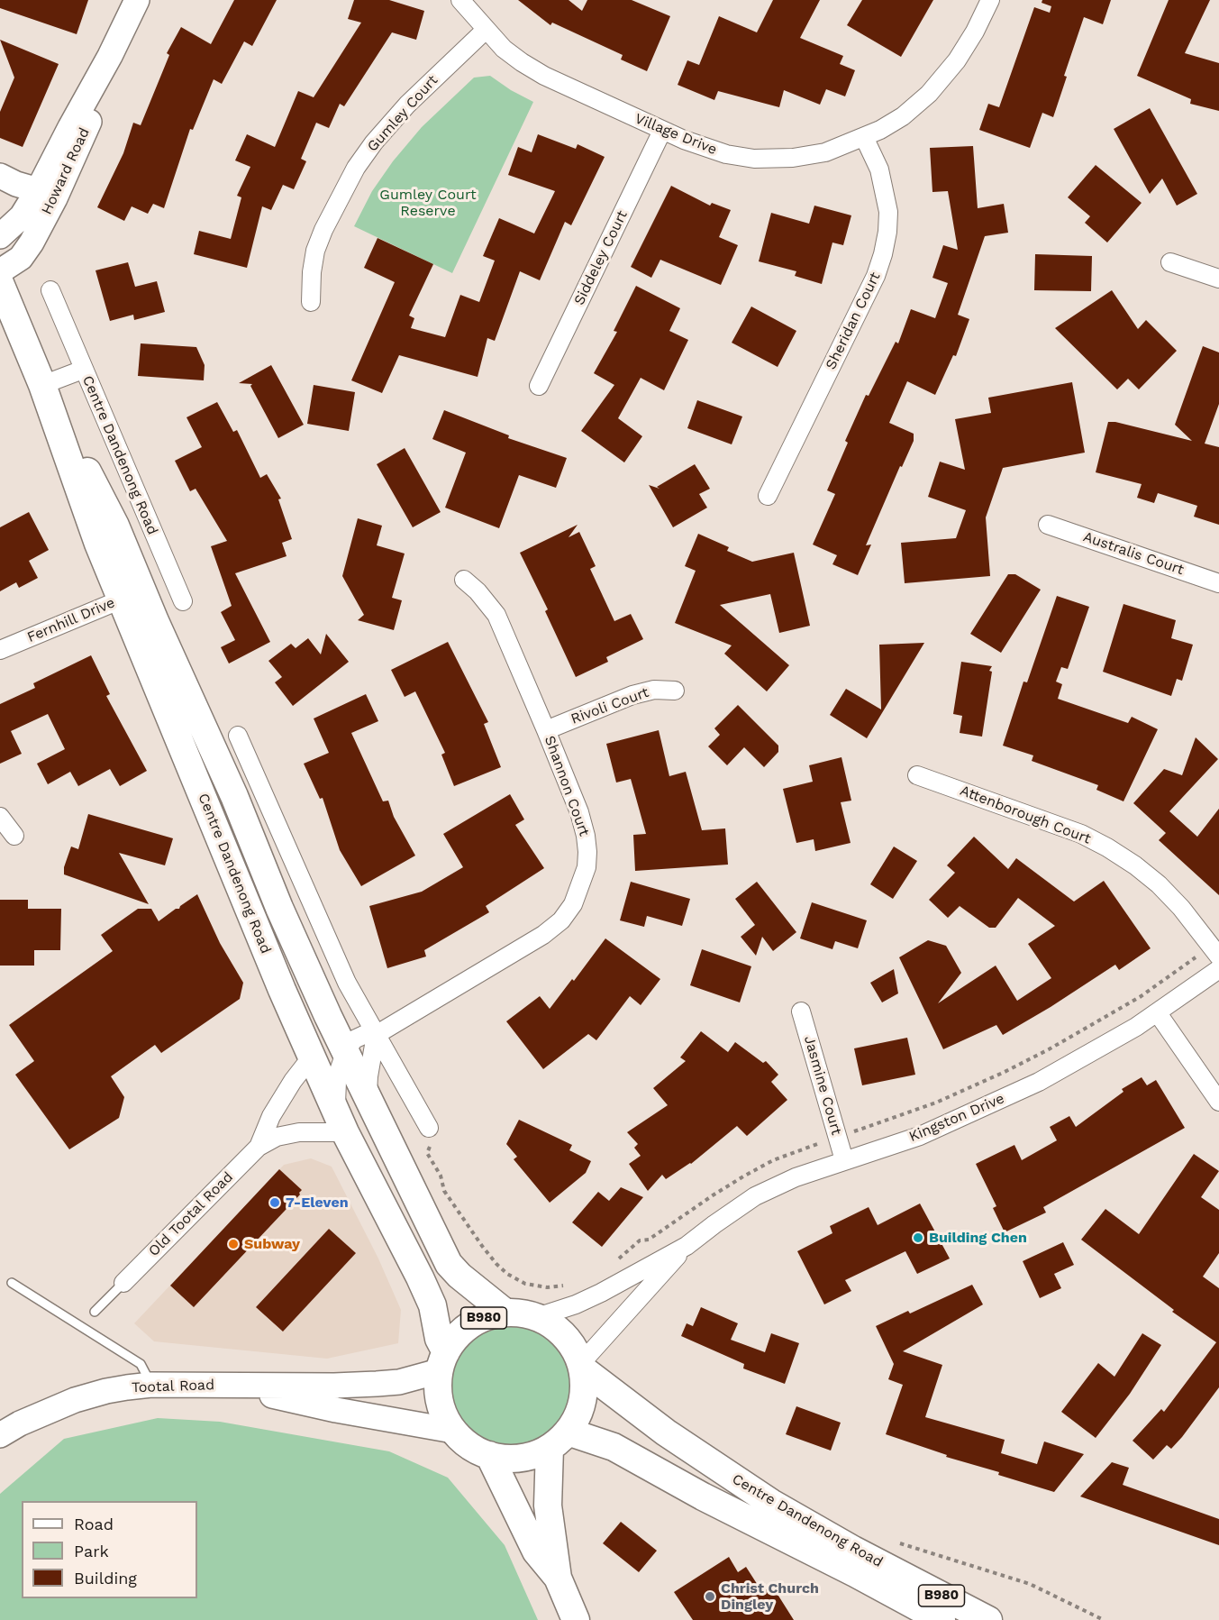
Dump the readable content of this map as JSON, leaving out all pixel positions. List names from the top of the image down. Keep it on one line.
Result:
{"streets":{"main road":["Howard Road","Centre Dandenong Road","B980","Tootal Road"],"street":["Gumley Court","Village Drive","Siddeley Court","Sheridan Court","Australis Court","Fernhill Drive","Rivoli Court","Shannon Court","Attenborough Court","Jasmine Court","Kingston Drive","Old Tootal Road"]},"crossings":[["Gumley Court","Village Drive"],["Village Drive","Siddeley Court"],["Village Drive","Sheridan Court"],["Centre Dandenong Road","Fernhill Drive"],["Centre Dandenong Road","Shannon Court"],["Centre Dandenong Road","Kingston Drive"],["Centre Dandenong Road","Old Tootal Road"],["Centre Dandenong Road","B980"],["Centre Dandenong Road","Tootal Road"],["Rivoli Court","Shannon Court"],["Jasmine Court","Kingston Drive"],["Kingston Drive","B980"],["Kingston Drive","Tootal Road"],["B980","Tootal Road"]],"parks":["Gumley Court Reserve"],"places":["7-Eleven","Building Chen","Subway","Christ Church Dingley"],"legend":["Road","Park","Building"]}
